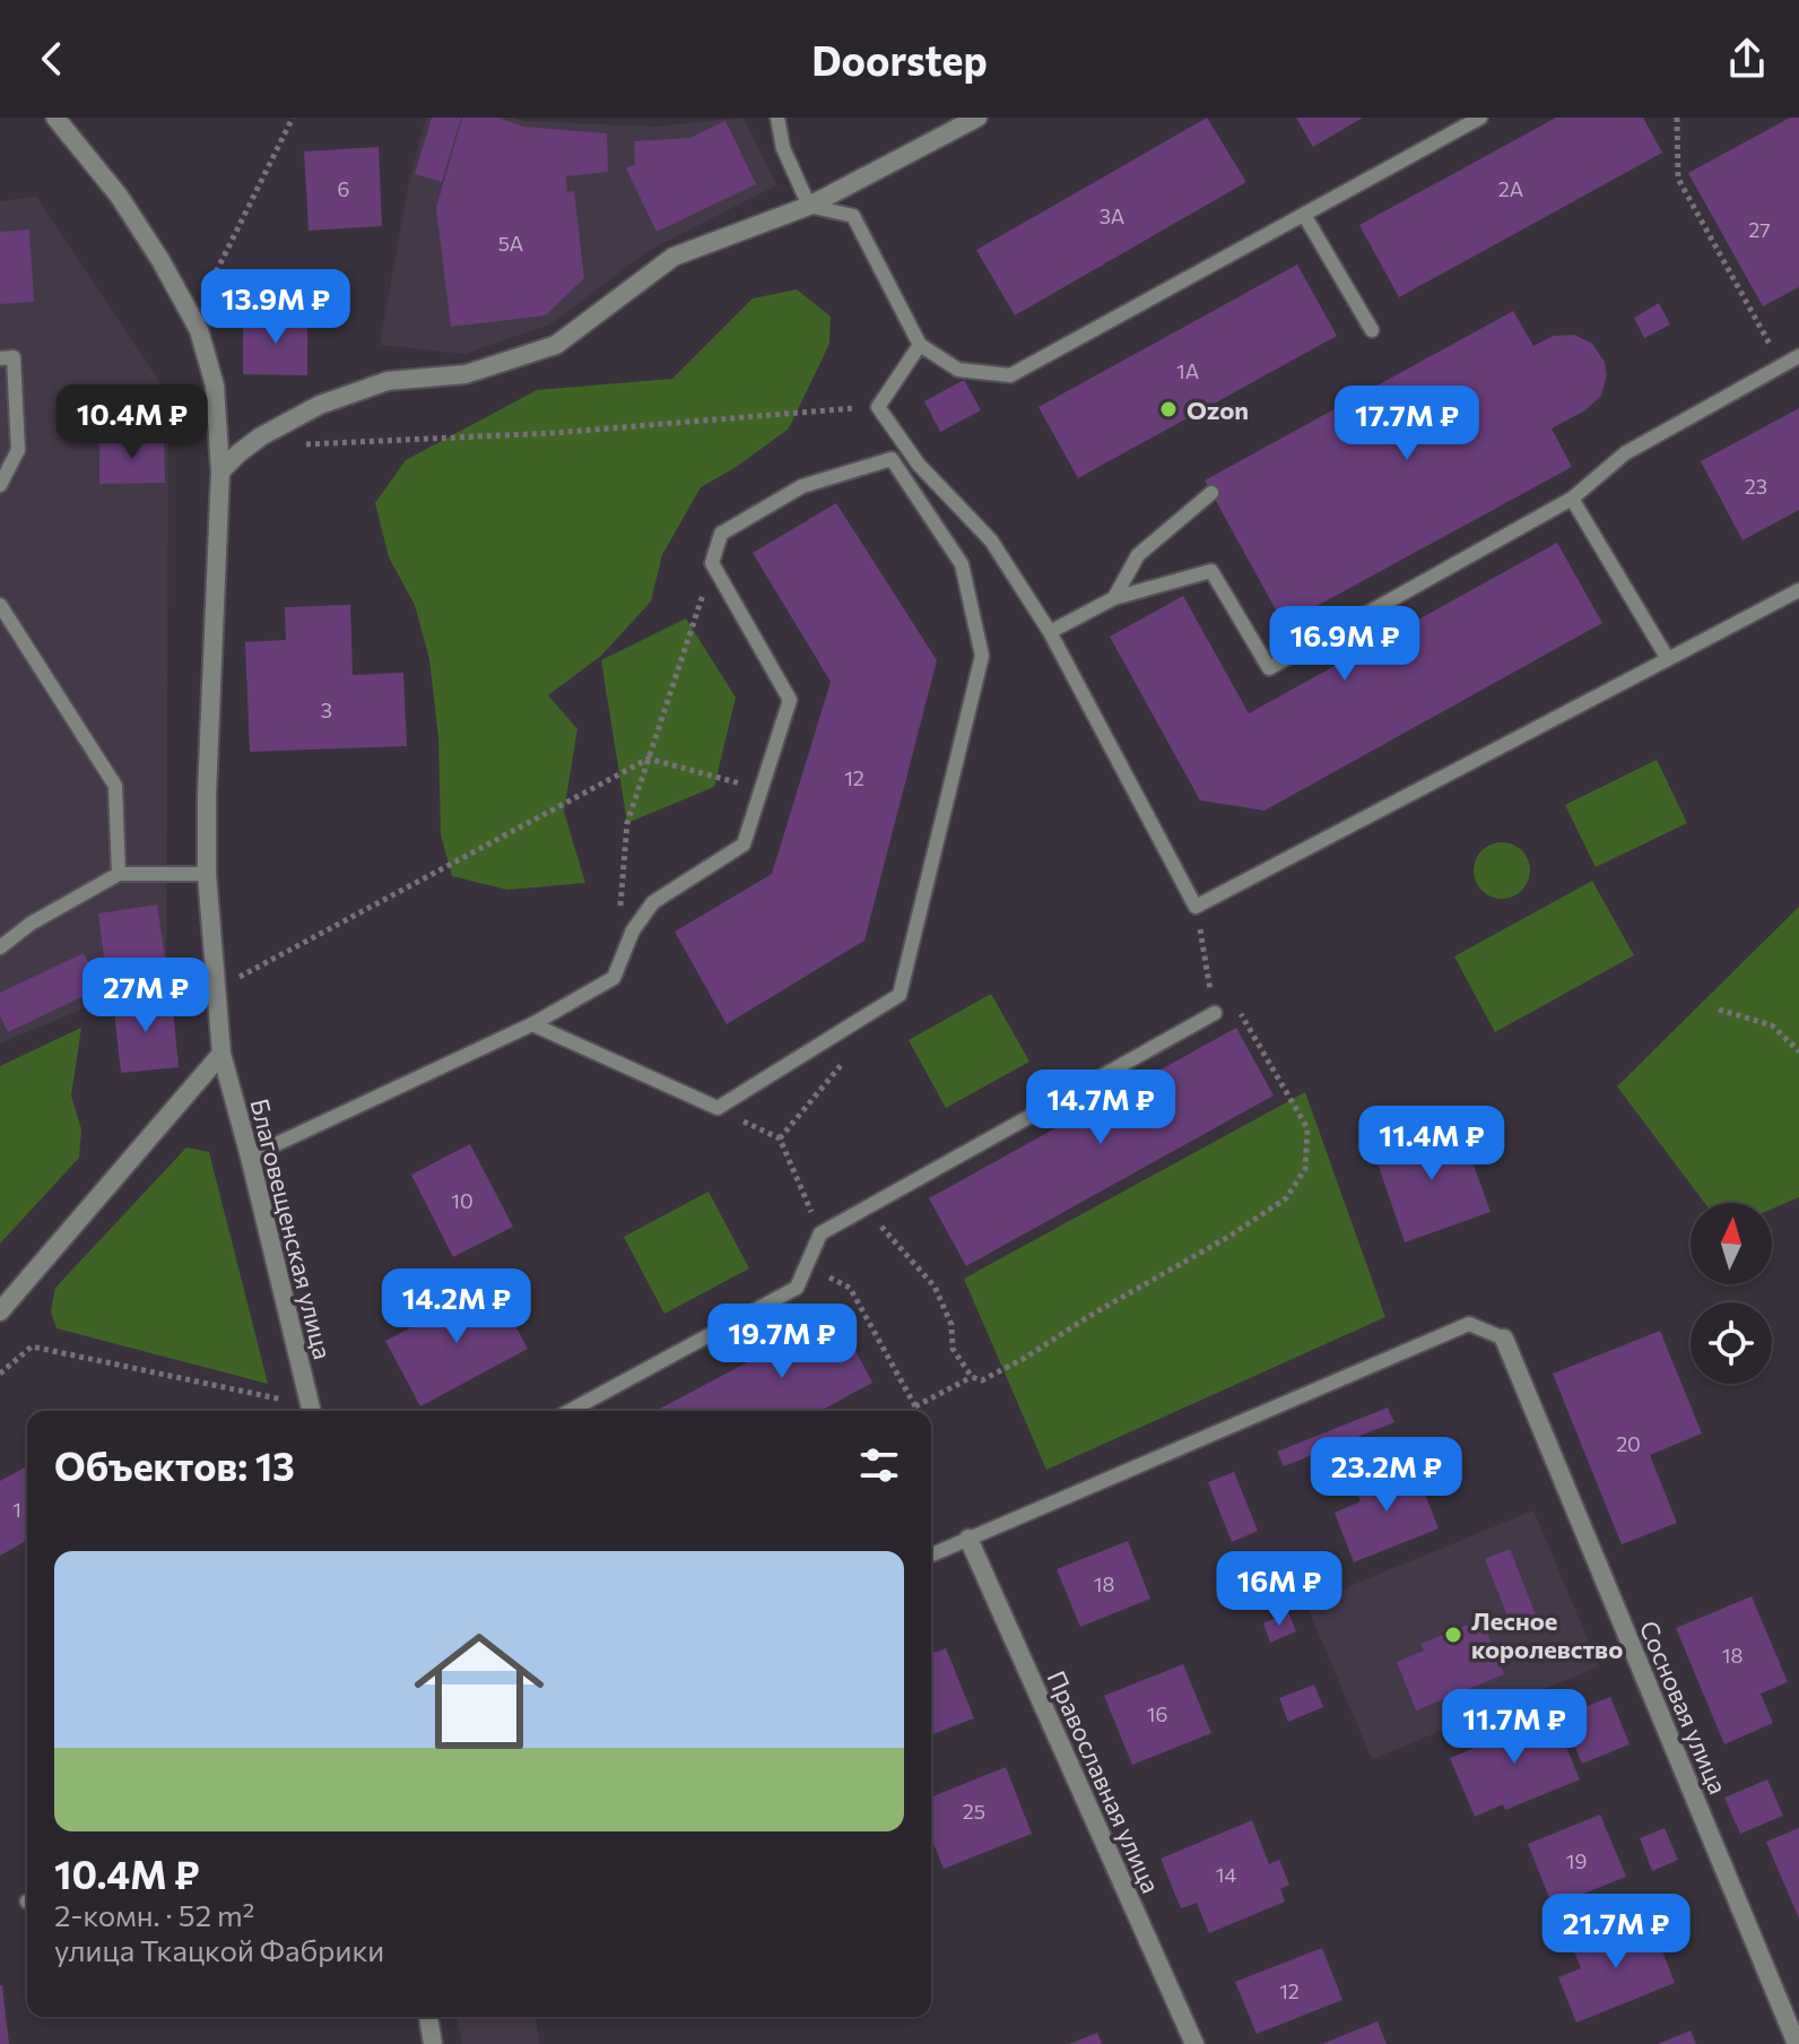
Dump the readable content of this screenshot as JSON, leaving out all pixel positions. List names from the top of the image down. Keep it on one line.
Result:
{"streets":{"street":["Благовещенская улица","Сосновая улица","Православная улица"]},"places":["Ozon","Лесное королевство"],"house_numbers":["6","2А","3А","27","5А","1А","23","3","12","10","20","1","18","18","16","25","19","14","12"],"north":"top","page":{"header":"Doorstep","price":["13.9M ₽","10.4M ₽","17.7M ₽","16.9M ₽","27M ₽","14.7M ₽","11.4M ₽","14.2M ₽","19.7M ₽","23.2M ₽","16M ₽","11.7M ₽","21.7M ₽"],"heading":"Объектов: 13","list":[{"name":"10.4M ₽","note":"2-комн. · 52 m² · улица Ткацкой Фабрики"}]}}
